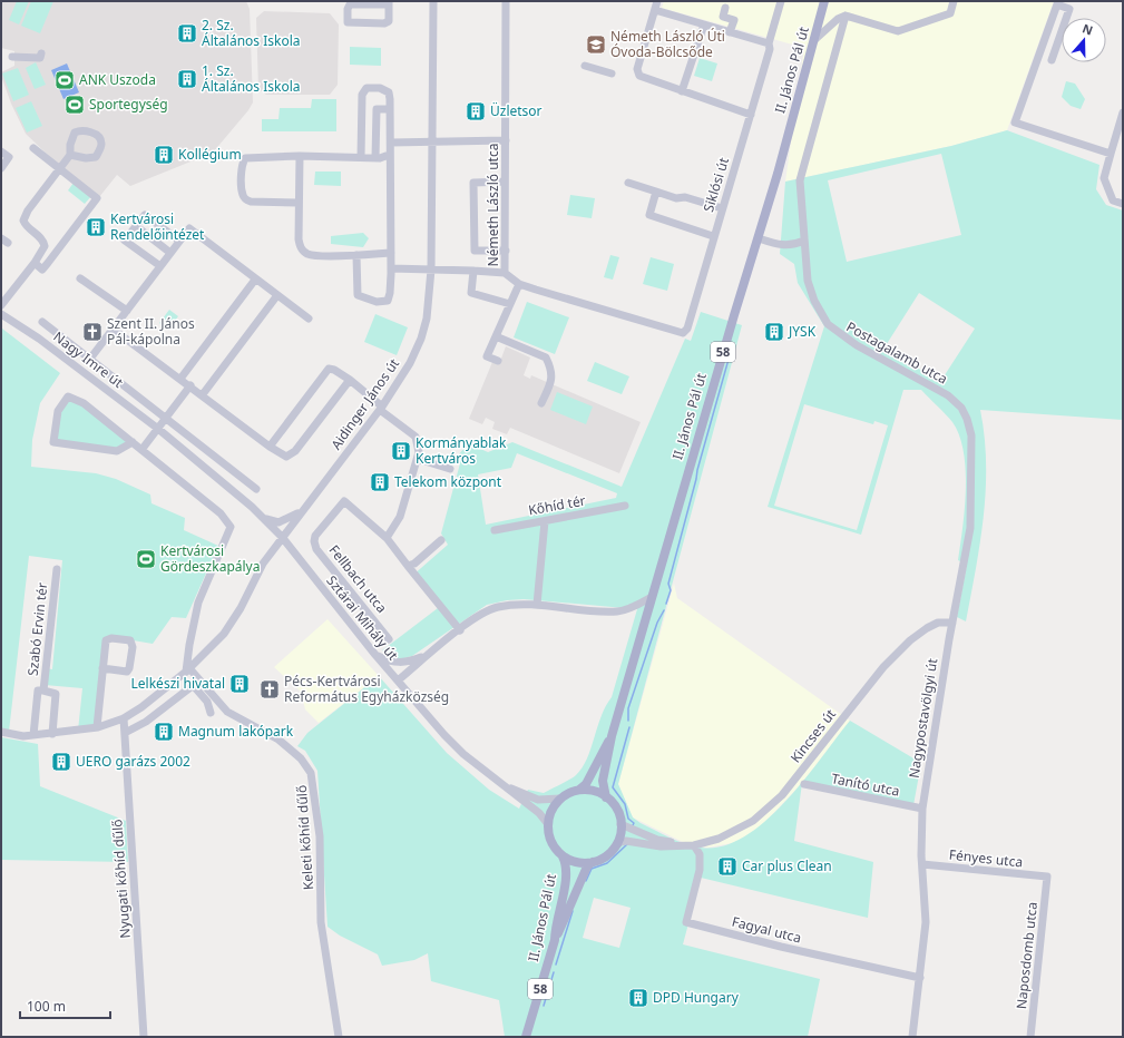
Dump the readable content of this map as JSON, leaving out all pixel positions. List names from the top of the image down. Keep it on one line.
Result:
{"streets":{"main road":["II. János Pál út","58"],"street":["Siklósi út","Németh László utca","Postagalamb utca","Nagy Imre út","Aidinger János út","Kőhíd tér","Fellbach utca","Sztárai Mihály út","Szabó Ervin tér","Nagypostavölgyi út","Kincses út","Tanító utca","Keleti kőhíd dűlő","Fényes utca","Nyugati kőhíd dűlő","Fagyal utca","Naposdomb utca"]},"crossings":[["II. János Pál út","58"],["II. János Pál út","Sztárai Mihály út"],["Siklósi út","Németh László utca"],["58","Sztárai Mihály út"],["Postagalamb utca","Nagypostavölgyi út"],["Nagy Imre út","Aidinger János út"],["Nagy Imre út","Sztárai Mihály út"],["Aidinger János út","Sztárai Mihály út"],["Aidinger János út","Szabó Ervin tér"],["Aidinger János út","Keleti kőhíd dűlő"],["Aidinger János út","Nyugati kőhíd dűlő"],["Nagypostavölgyi út","Kincses út"],["Nagypostavölgyi út","Tanító utca"],["Nagypostavölgyi út","Fényes utca"],["Nagypostavölgyi út","Fagyal utca"],["Kincses út","Fagyal utca"],["Fényes utca","Naposdomb utca"]],"places":{"building":["2. Sz. Általános Iskola","1. Sz. Általános Iskola","Üzletsor","Kollégium","Kertvárosi Rendelőintézet","JYSK","Kormányablak Kertváros","Telekom központ","Lelkészi hivatal","Magnum lakópark","UERO garázs 2002","Car plus Clean","DPD Hungary"],"school or university":["Németh László Úti Óvoda-Bölcsőde"],"sports":["ANK Uszoda","Sportegység","Kertvárosi Gördeszkapálya"],"church":["Szent II. János Pál-kápolna","Pécs-Kertvárosi Református Egyházközség"]},"scale_bar":"100 m","north":"top"}
